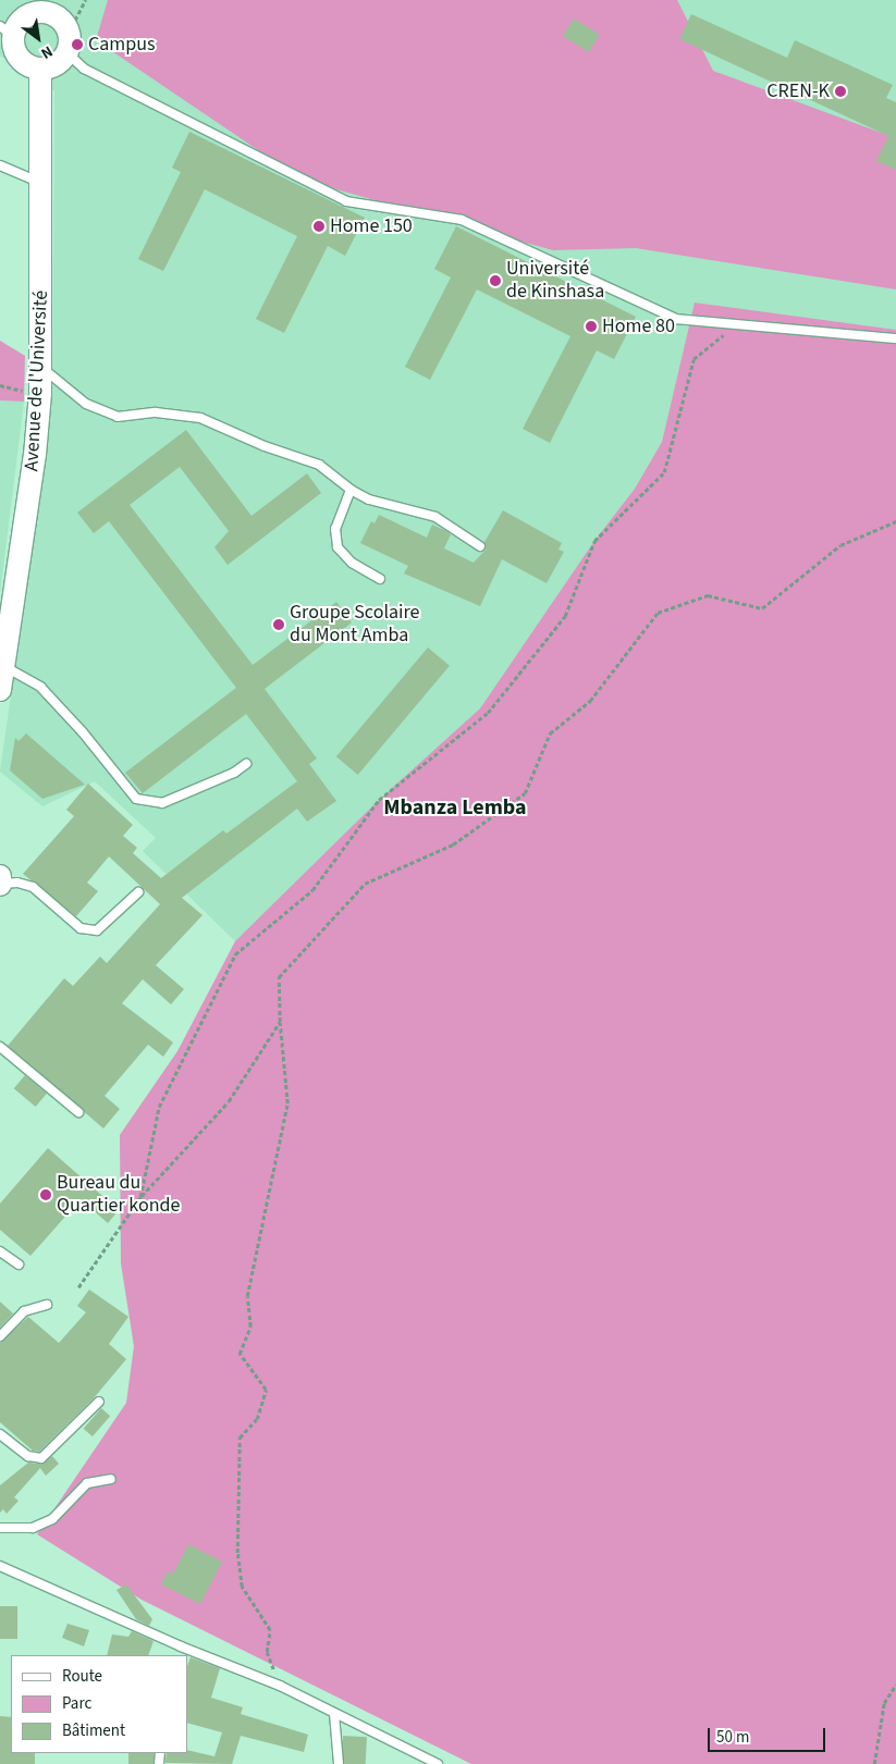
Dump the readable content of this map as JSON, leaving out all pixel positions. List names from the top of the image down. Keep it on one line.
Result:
{"streets":{"street":["Avenue de l'Université"]},"districts":["Mbanza Lemba"],"places":["Campus","CREN-K","Home 150","Université de Kinshasa","Home 80","Groupe Scolaire du Mont Amba","Bureau du Quartier konde"],"legend":["Route","Parc","Bâtiment"],"scale_bar":"50 m","north":"bottom right"}
